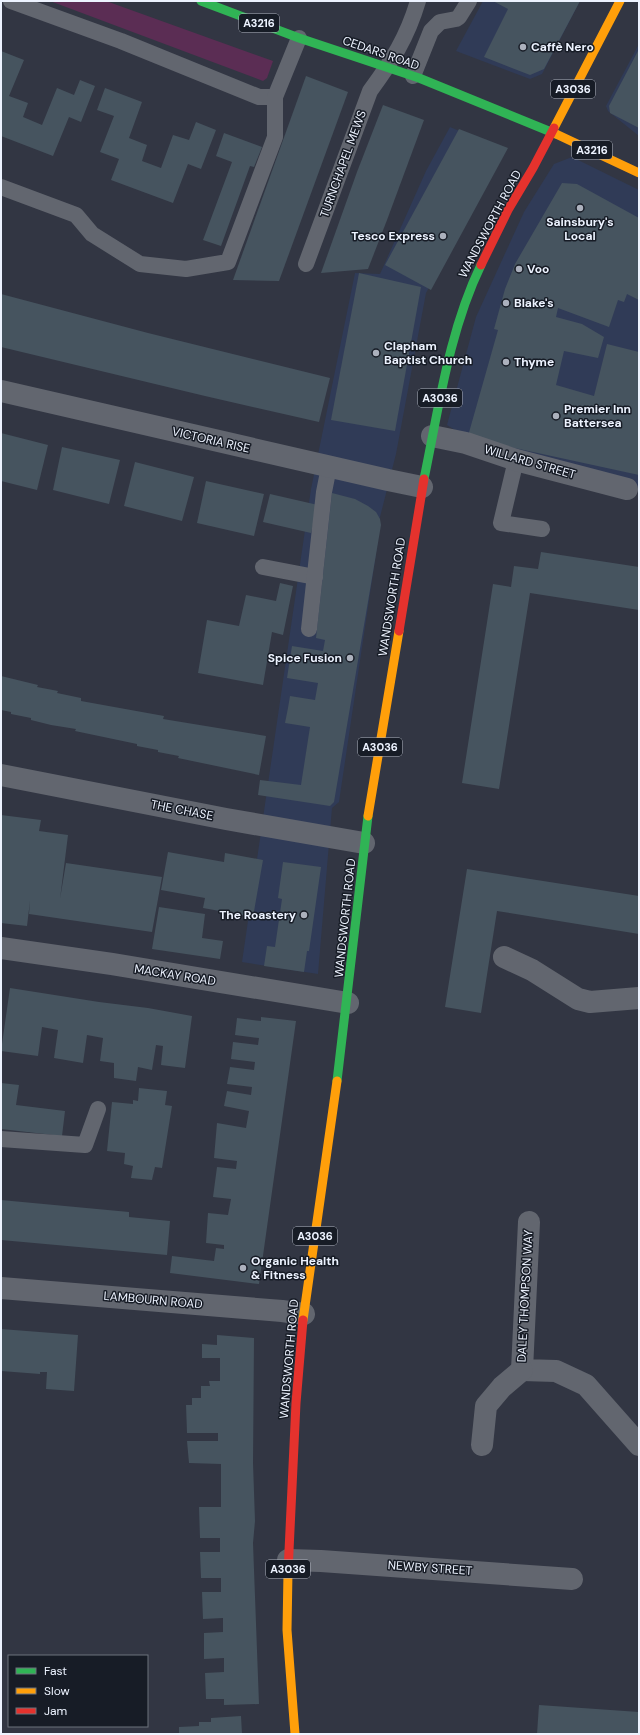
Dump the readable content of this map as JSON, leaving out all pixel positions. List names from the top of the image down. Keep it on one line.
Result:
{"streets":{"main road":["A3216","CEDARS ROAD","A3036","WANDSWORTH ROAD"],"street":["VICTORIA RISE","WILLARD STREET","THE CHASE","MACKAY ROAD","DALEY THOMPSON WAY","LAMBOURN ROAD","NEWBY STREET"],"lane":["TURNCHAPEL MEWS"]},"crossings":[["A3216","CEDARS ROAD"],["A3216","A3036"],["A3216","WANDSWORTH ROAD"],["CEDARS ROAD","A3036"],["CEDARS ROAD","TURNCHAPEL MEWS"],["CEDARS ROAD","WANDSWORTH ROAD"],["A3036","WANDSWORTH ROAD"],["WANDSWORTH ROAD","VICTORIA RISE"],["WANDSWORTH ROAD","WILLARD STREET"],["WANDSWORTH ROAD","THE CHASE"],["WANDSWORTH ROAD","MACKAY ROAD"],["WANDSWORTH ROAD","LAMBOURN ROAD"],["WANDSWORTH ROAD","NEWBY STREET"]],"places":["Caffè Nero","Sainsbury's Local","Tesco Express","Voo","Blake's","Clapham Baptist Church","Thyme","Premier Inn Battersea","Spice Fusion","The Roastery","Organic Health & Fitness"],"legend":["Fast","Slow","Jam"]}
